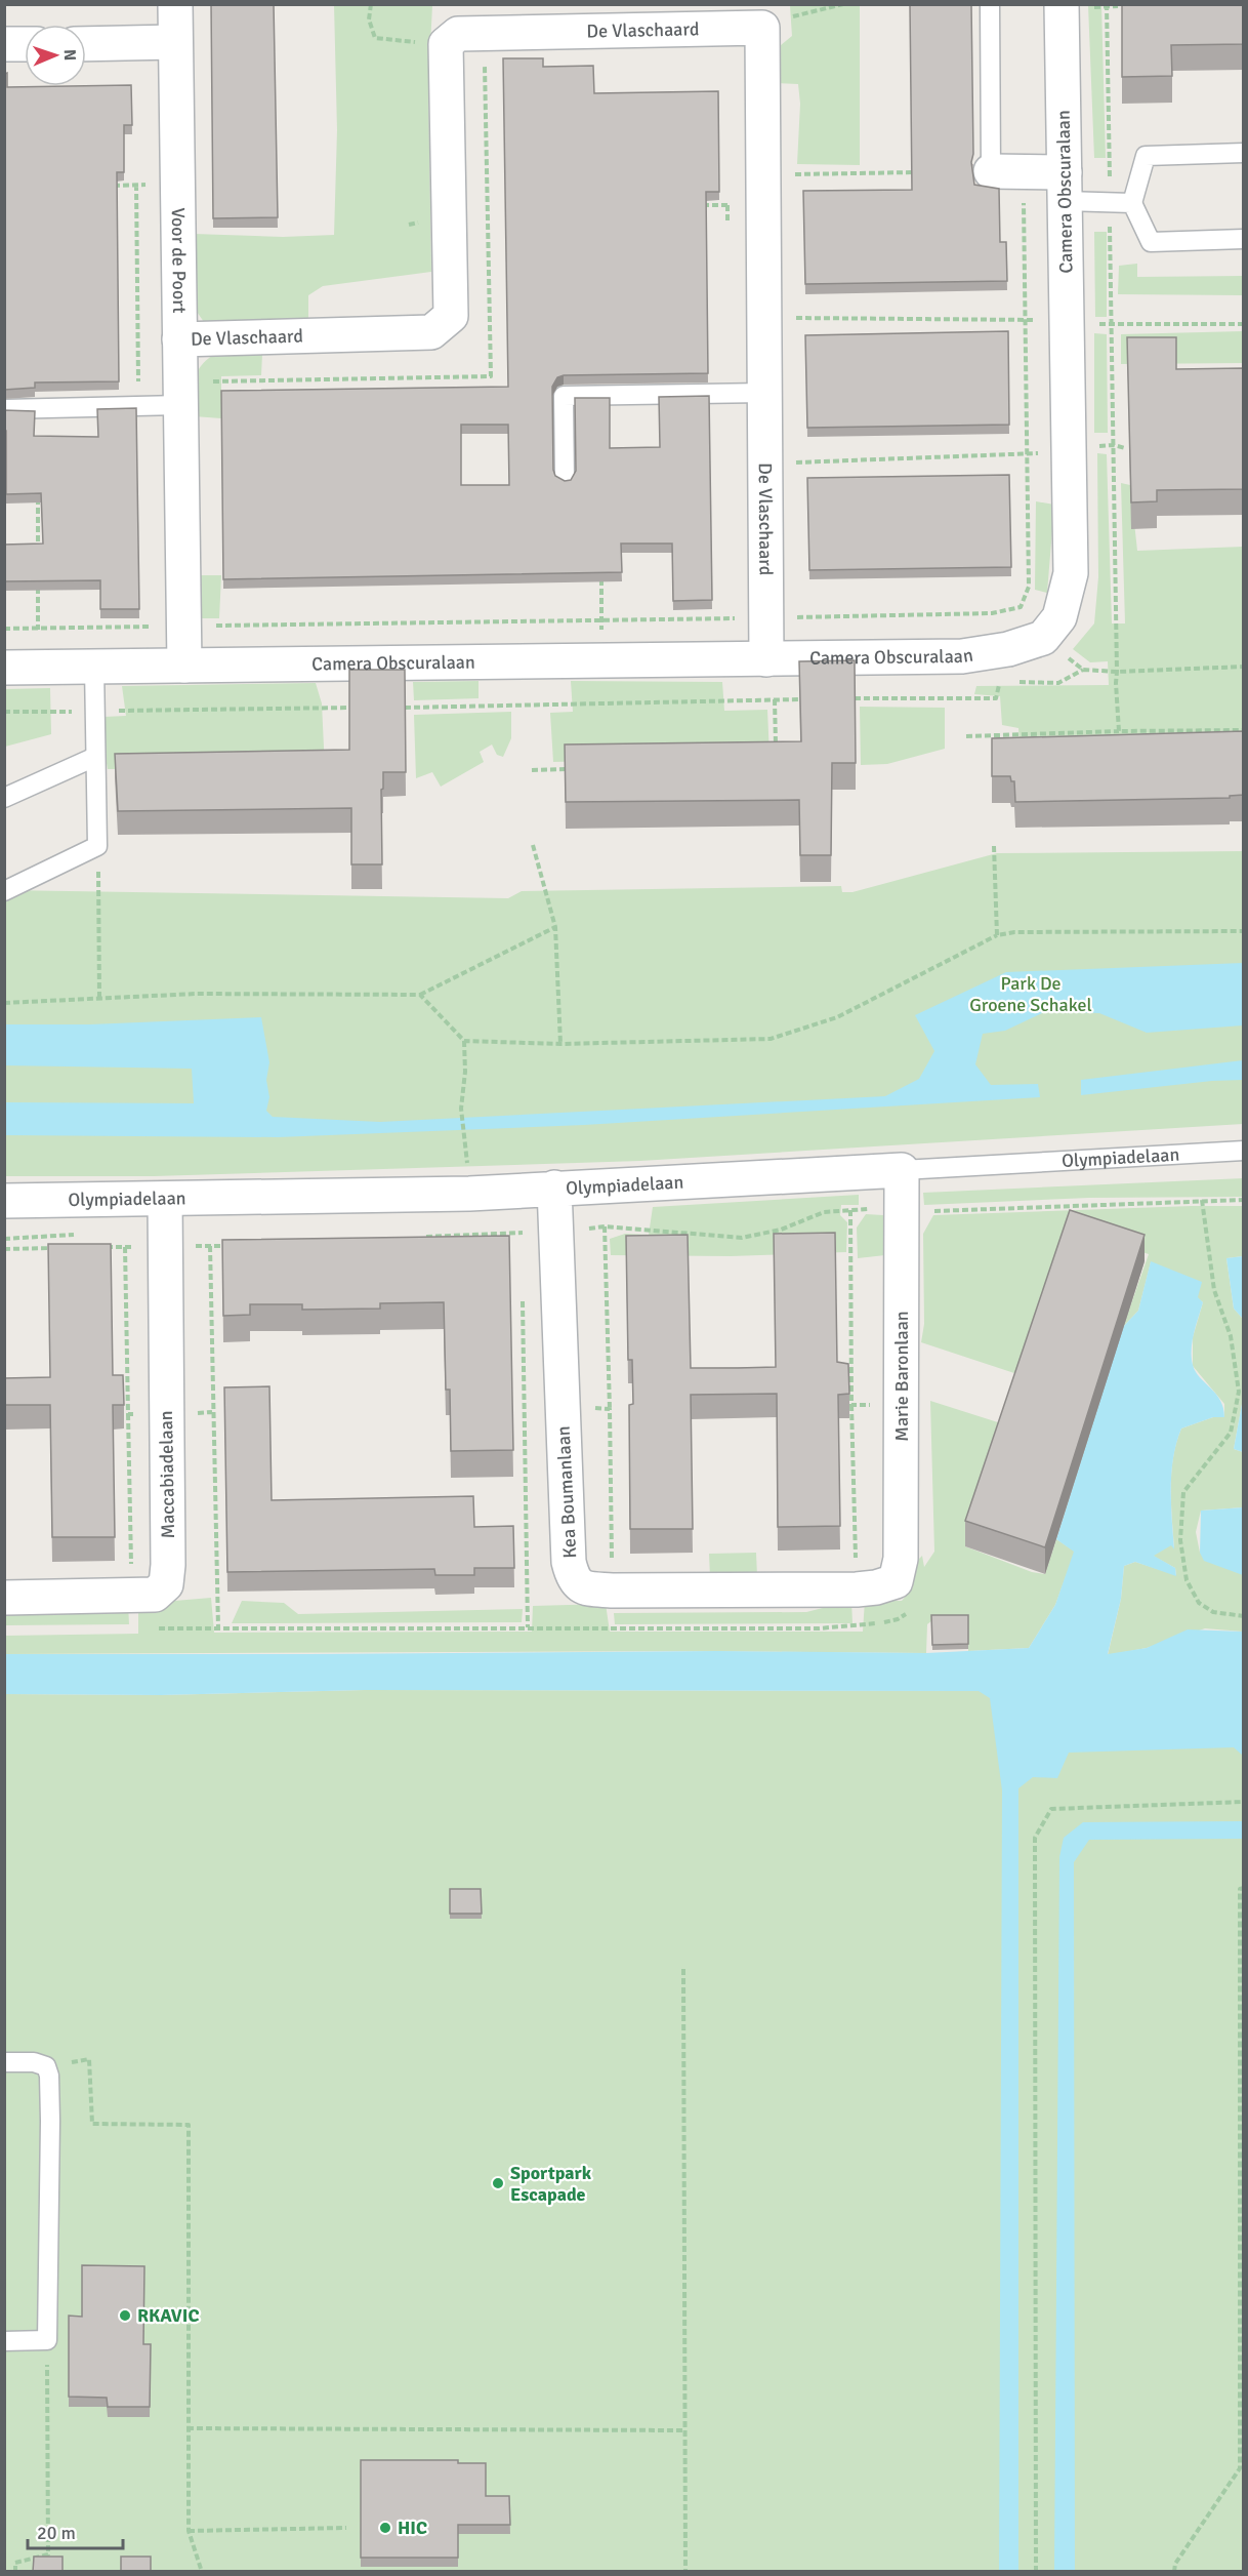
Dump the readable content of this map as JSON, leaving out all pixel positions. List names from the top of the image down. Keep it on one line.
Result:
{"streets":{"street":["De Vlaschaard","Camera Obscuralaan","Voor de Poort","Olympiadelaan","Marie Baronlaan","Maccabiadelaan","Kea Boumanlaan"]},"crossings":[["De Vlaschaard","Camera Obscuralaan"],["De Vlaschaard","Voor de Poort"],["Camera Obscuralaan","Voor de Poort"],["Olympiadelaan","Marie Baronlaan"],["Olympiadelaan","Maccabiadelaan"],["Olympiadelaan","Kea Boumanlaan"],["Marie Baronlaan","Kea Boumanlaan"]],"parks":["Park De Groene Schakel"],"places":["Sportpark Escapade","RKAVIC","HIC"],"scale_bar":"20 m","north":"right"}
